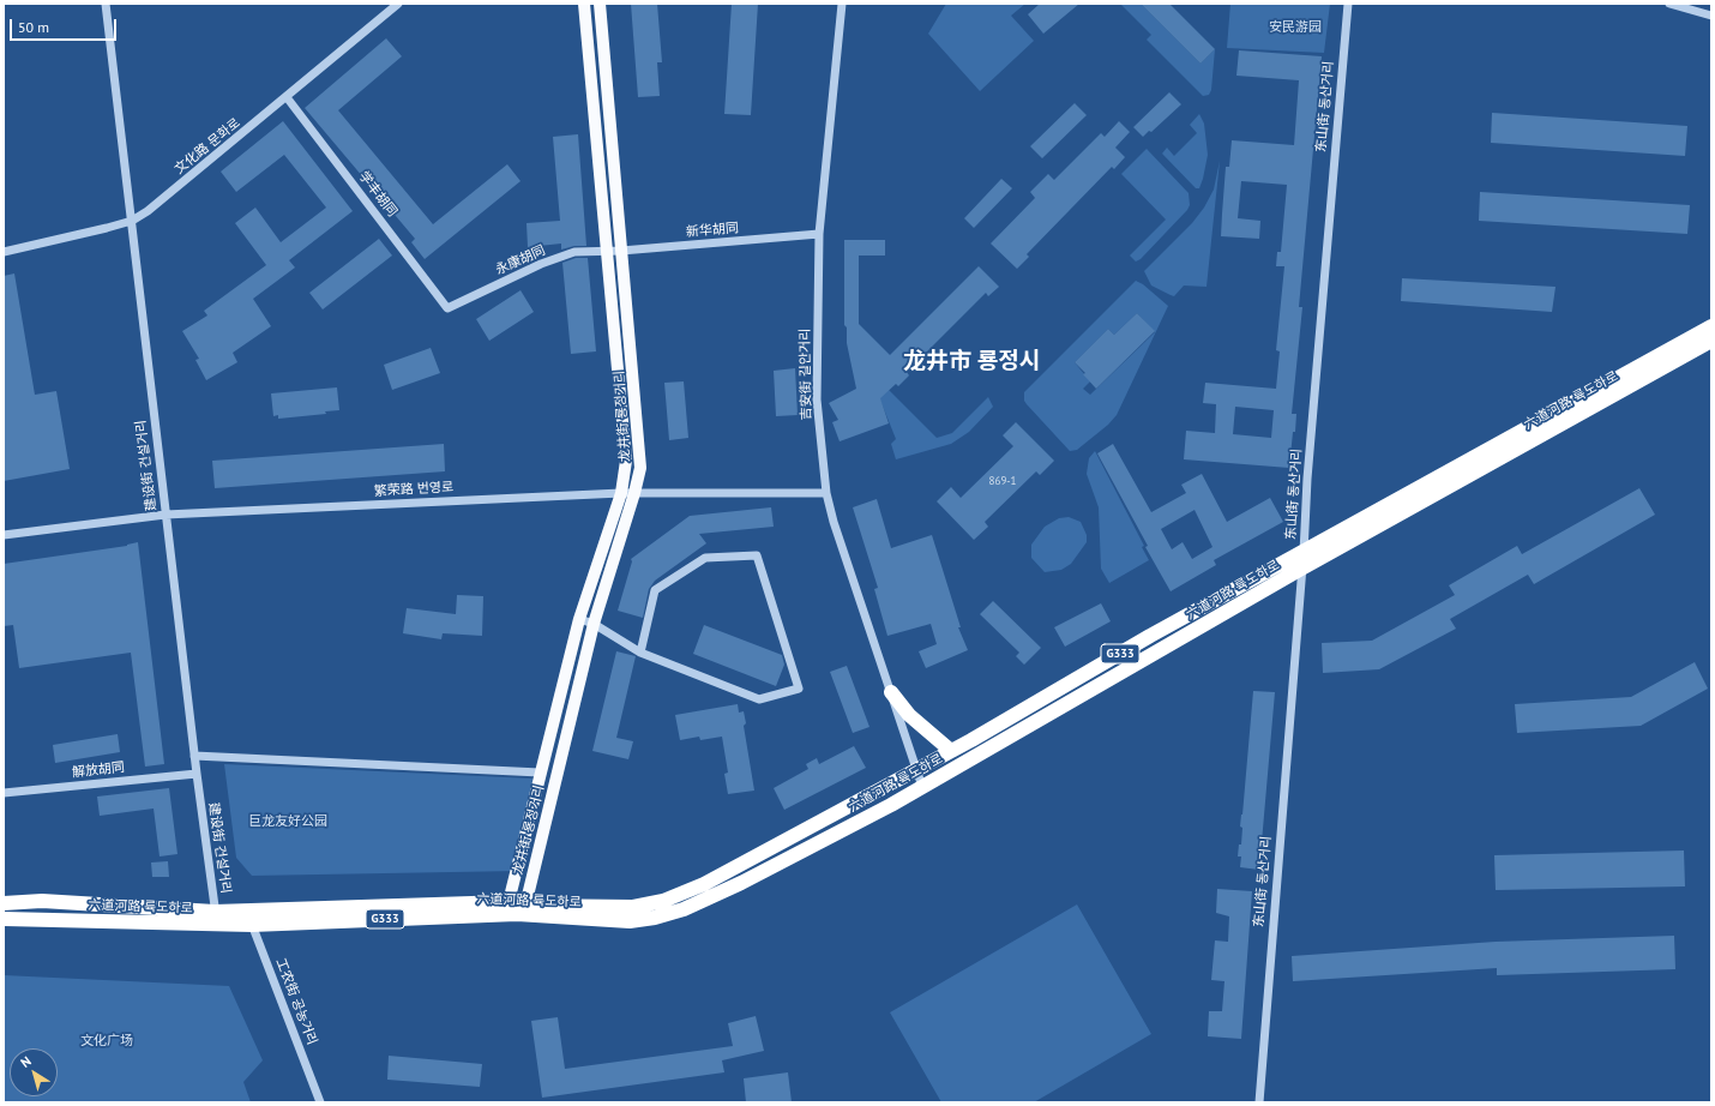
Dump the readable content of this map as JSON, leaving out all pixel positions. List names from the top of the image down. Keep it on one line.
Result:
{"streets":{"highway":["六道河路 륙도하로","G333"],"main road":["龙井街 룡정거리"],"street":["东山街 동산거리","文化路 문화로","学丰胡同","新华胡同","永康胡同","吉安街 길안거리","建设街 건설거리","繁荣路 번영로","解放胡同","工农街 공농거리"]},"crossings":[["东山街 동산거리","六道河路 륙도하로"],["文化路 문화로","学丰胡同"],["文化路 문화로","建设街 건설거리"],["学丰胡同","永康胡同"],["新华胡同","永康胡同"],["新华胡同","吉安街 길안거리"],["新华胡同","龙井街 룡정거리"],["永康胡同","龙井街 룡정거리"],["吉安街 길안거리","六道河路 륙도하로"],["吉安街 길안거리","繁荣路 번영로"],["六道河路 륙도하로","龙井街 룡정거리"],["六道河路 륙도하로","建设街 건설거리"],["六道河路 륙도하로","工农街 공농거리"],["龙井街 룡정거리","繁荣路 번영로"],["建设街 건설거리","繁荣路 번영로"],["建设街 건설거리","解放胡同"]],"districts":["龙井市 룡정시"],"parks":["安民游园","巨龙友好公园","文化广场"],"house_numbers":["869-1"],"scale_bar":"50 m","north":"top left"}
